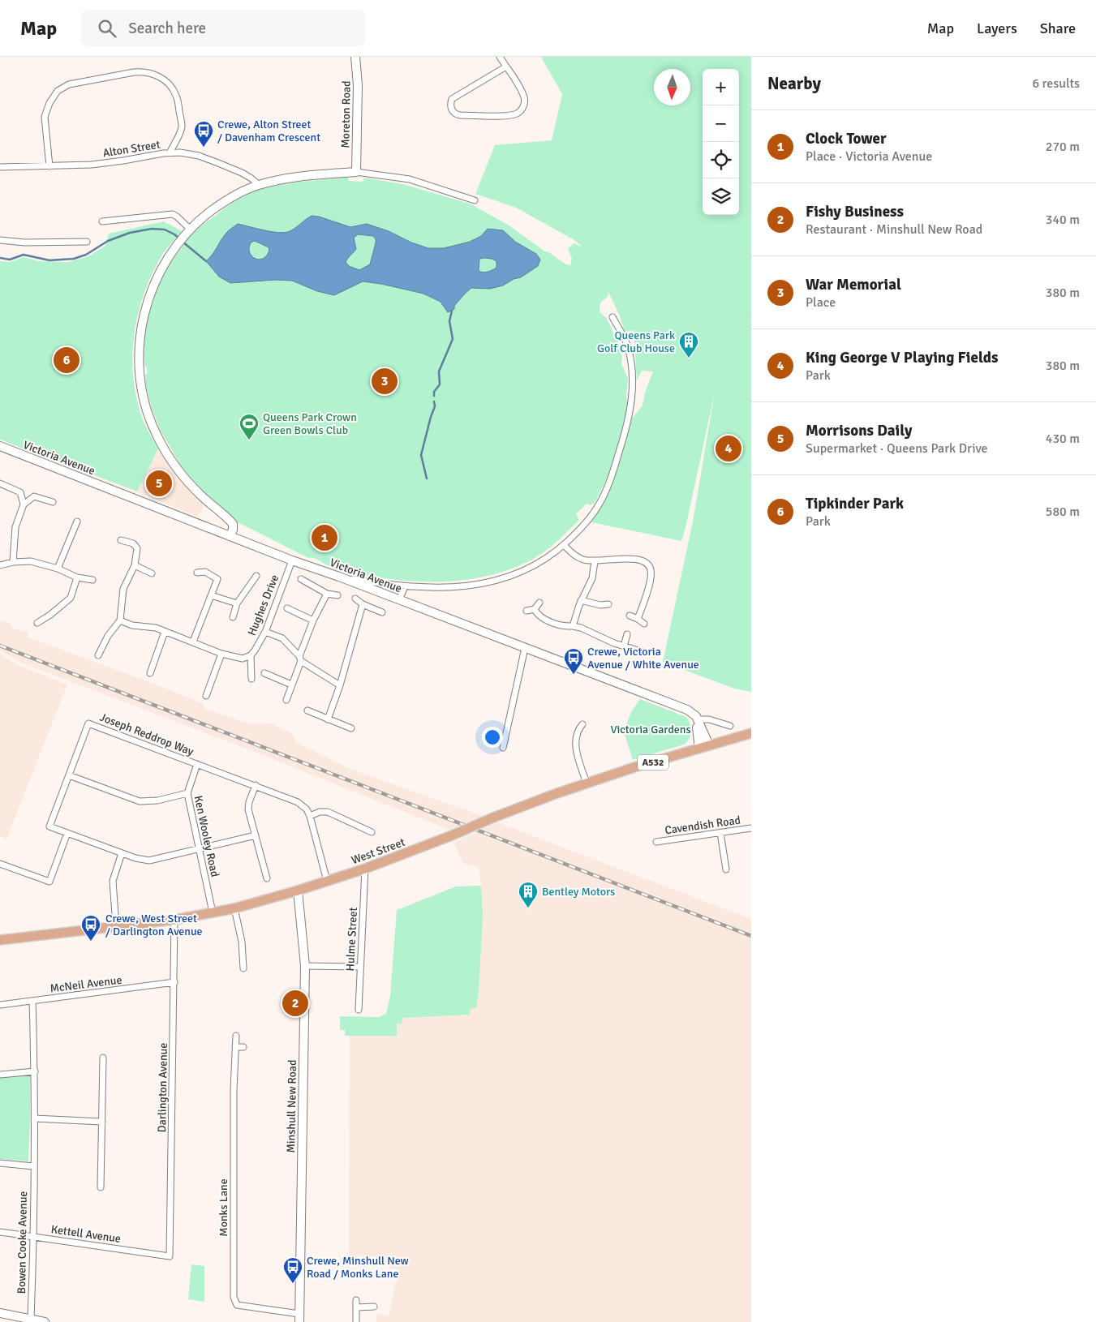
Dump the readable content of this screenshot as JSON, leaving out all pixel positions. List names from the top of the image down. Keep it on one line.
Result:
{"streets":{"main road":["A532","West Street"],"street":["Moreton Road","Alton Street","Victoria Avenue","Hughes Drive","Joseph Reddrop Way","Cavendish Road","Ken Wooley Road","Hulme Street","McNeil Avenue","Darlington Avenue","Minshull New Road","Monks Lane","Kettell Avenue","Bowen Cooke Avenue"]},"crossings":[["Victoria Avenue","Hughes Drive"],["Victoria Avenue","West Street"],["Joseph Reddrop Way","Ken Wooley Road"],["Ken Wooley Road","West Street"],["West Street","Hulme Street"],["West Street","Darlington Avenue"],["West Street","Minshull New Road"],["McNeil Avenue","Darlington Avenue"],["McNeil Avenue","Bowen Cooke Avenue"],["Darlington Avenue","Kettell Avenue"],["Minshull New Road","Monks Lane"],["Kettell Avenue","Bowen Cooke Avenue"]],"parks":["Victoria Gardens"],"places":{"bus stop":["Crewe, Alton Street / Davenham Crescent","Crewe, Victoria Avenue / White Avenue","Crewe, West Street / Darlington Avenue","Crewe, Minshull New Road / Monks Lane"],"building":["Queens Park Golf Club House","Bentley Motors"],"sports":["Queens Park Crown Green Bowls Club"]},"north":"bottom","page":{"header":"Map","search":"Search here","nav":["Map","Layers","Share"],"heading":["Nearby","6 results"],"map_buttons":["+","−"],"list":[{"mark":"1","name":"Clock Tower","note":"Place · Victoria Avenue","value":"270 m"},{"mark":"2","name":"Fishy Business","note":"Restaurant · Minshull New Road","value":"340 m"},{"mark":"3","name":"War Memorial","note":"Place","value":"380 m"},{"mark":"4","name":"King George V Playing Fields","note":"Park","value":"380 m"},{"mark":"5","name":"Morrisons Daily","note":"Supermarket · Queens Park Drive","value":"430 m"},{"mark":"6","name":"Tipkinder Park","note":"Park","value":"580 m"}],"pins":["6","3","4","5","1","2"]}}
